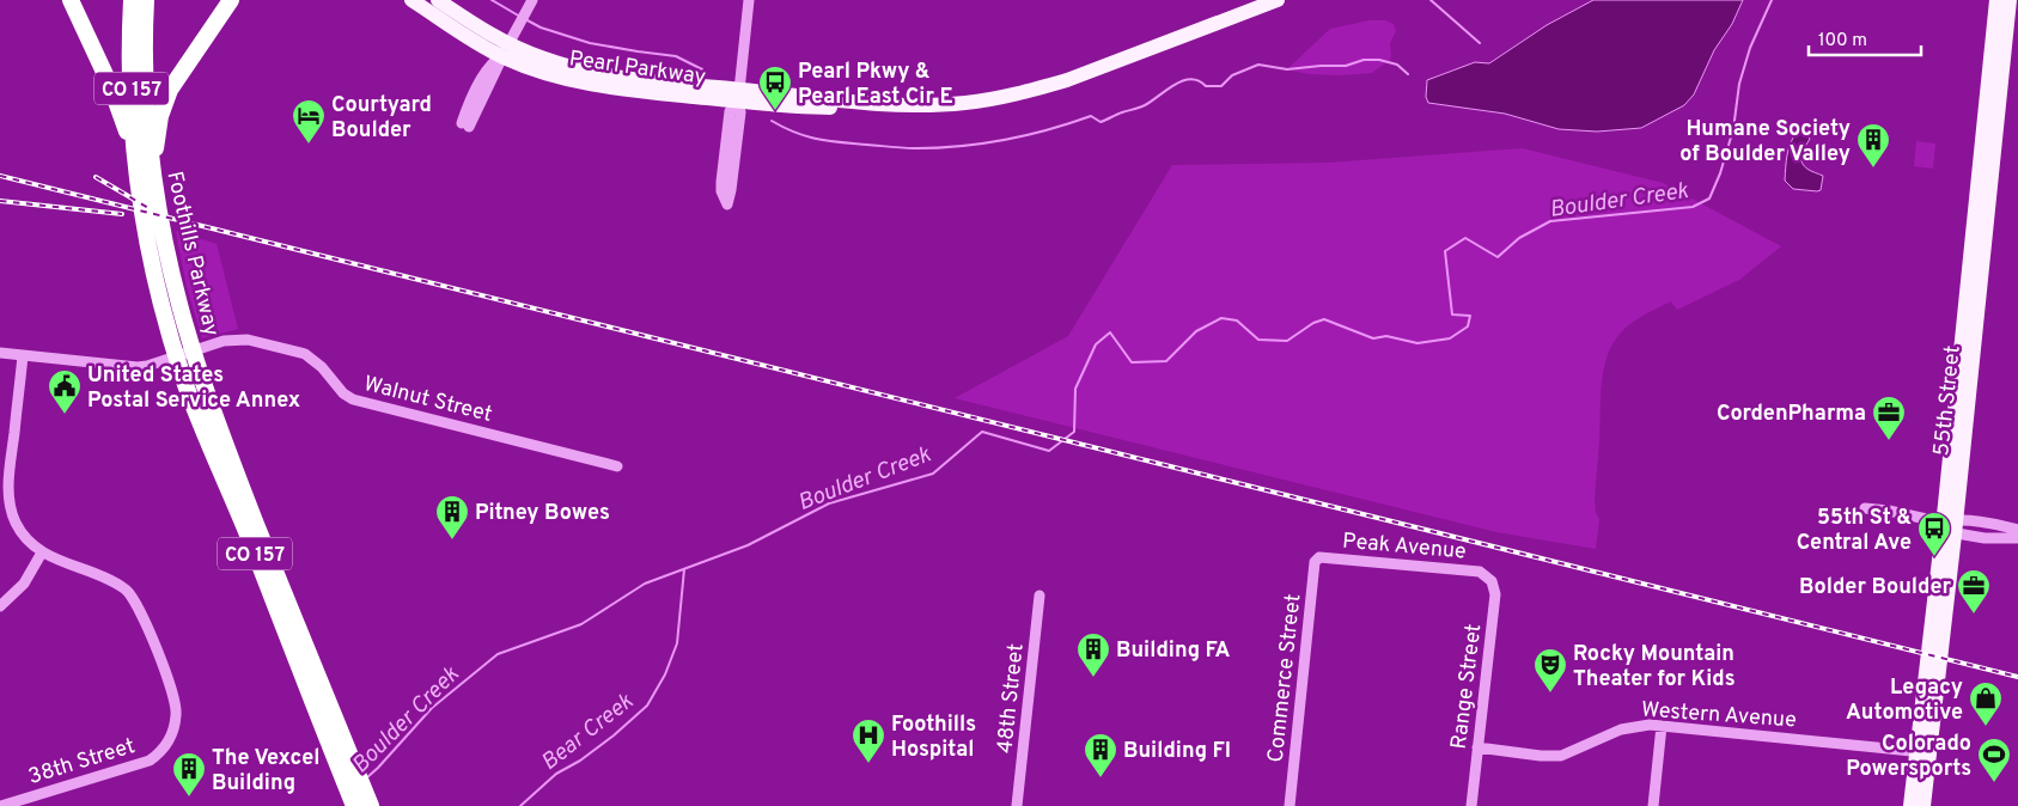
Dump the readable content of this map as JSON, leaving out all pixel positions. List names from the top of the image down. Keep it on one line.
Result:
{"streets":{"highway":["CO 157","Foothills Parkway"],"main road":["Pearl Parkway","55th Street"],"street":["Walnut Street","Peak Avenue","Commerce Street","Range Street","48th Street","Western Avenue","38th Street"]},"crossings":[["Walnut Street","38th Street"],["55th Street","Western Avenue"],["Peak Avenue","Commerce Street"],["Peak Avenue","Range Street"],["Range Street","Western Avenue"]],"water":["Boulder Creek","Bear Creek"],"places":{"bus stop":["Pearl Pkwy & Pearl East Cir E","55th St & Central Ave"],"hotel":["Courtyard Boulder"],"building":["Humane Society of Boulder Valley","Pitney Bowes","Building FA","Building FI","The Vexcel Building"],"public building":["United States Postal Service Annex"],"office":["CordenPharma","Bolder Boulder"],"theatre":["Rocky Mountain Theater for Kids"],"shop":["Legacy Automotive"],"hospital":["Foothills Hospital"],"sports":["Colorado Powersports"]},"scale_bar":"100 m"}
